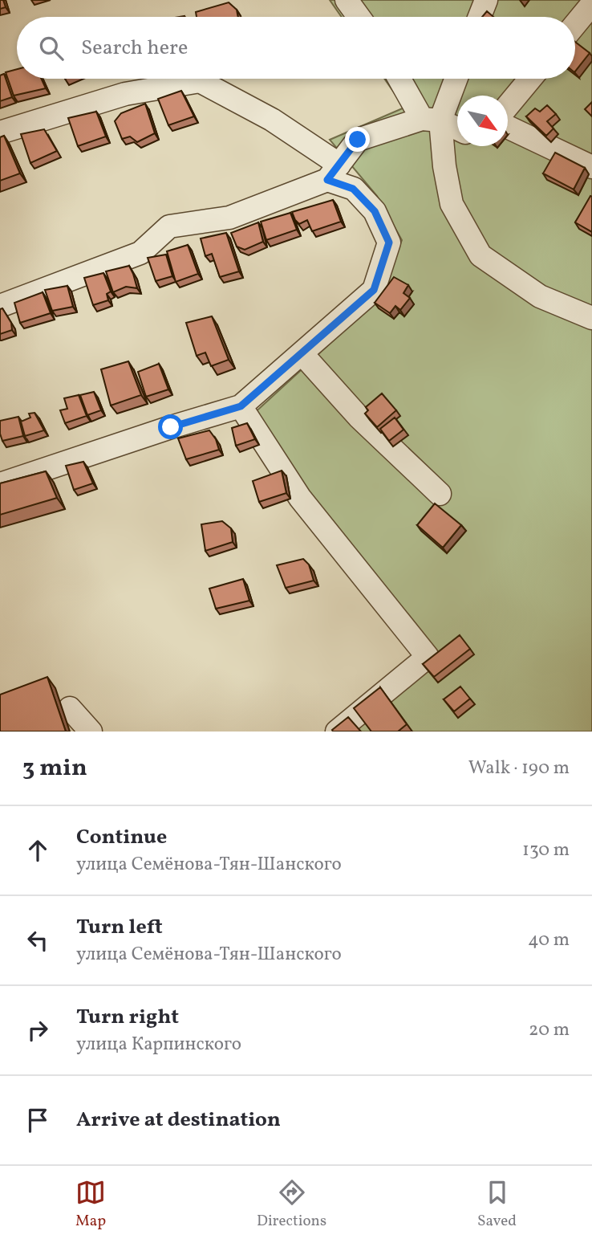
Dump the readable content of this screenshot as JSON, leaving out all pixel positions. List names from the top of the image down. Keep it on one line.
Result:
{"north":"bottom right","page":{"search":"Search here","heading":["3 min","Walk · 190 m"],"list":[["Continue","улица Семёнова-Тян-Шанского","130 m"],["Turn left","улица Семёнова-Тян-Шанского","40 m"],["Turn right","улица Карпинского","20 m"],"Arrive at destination"],"nav":["Map","Directions","Saved"]}}
